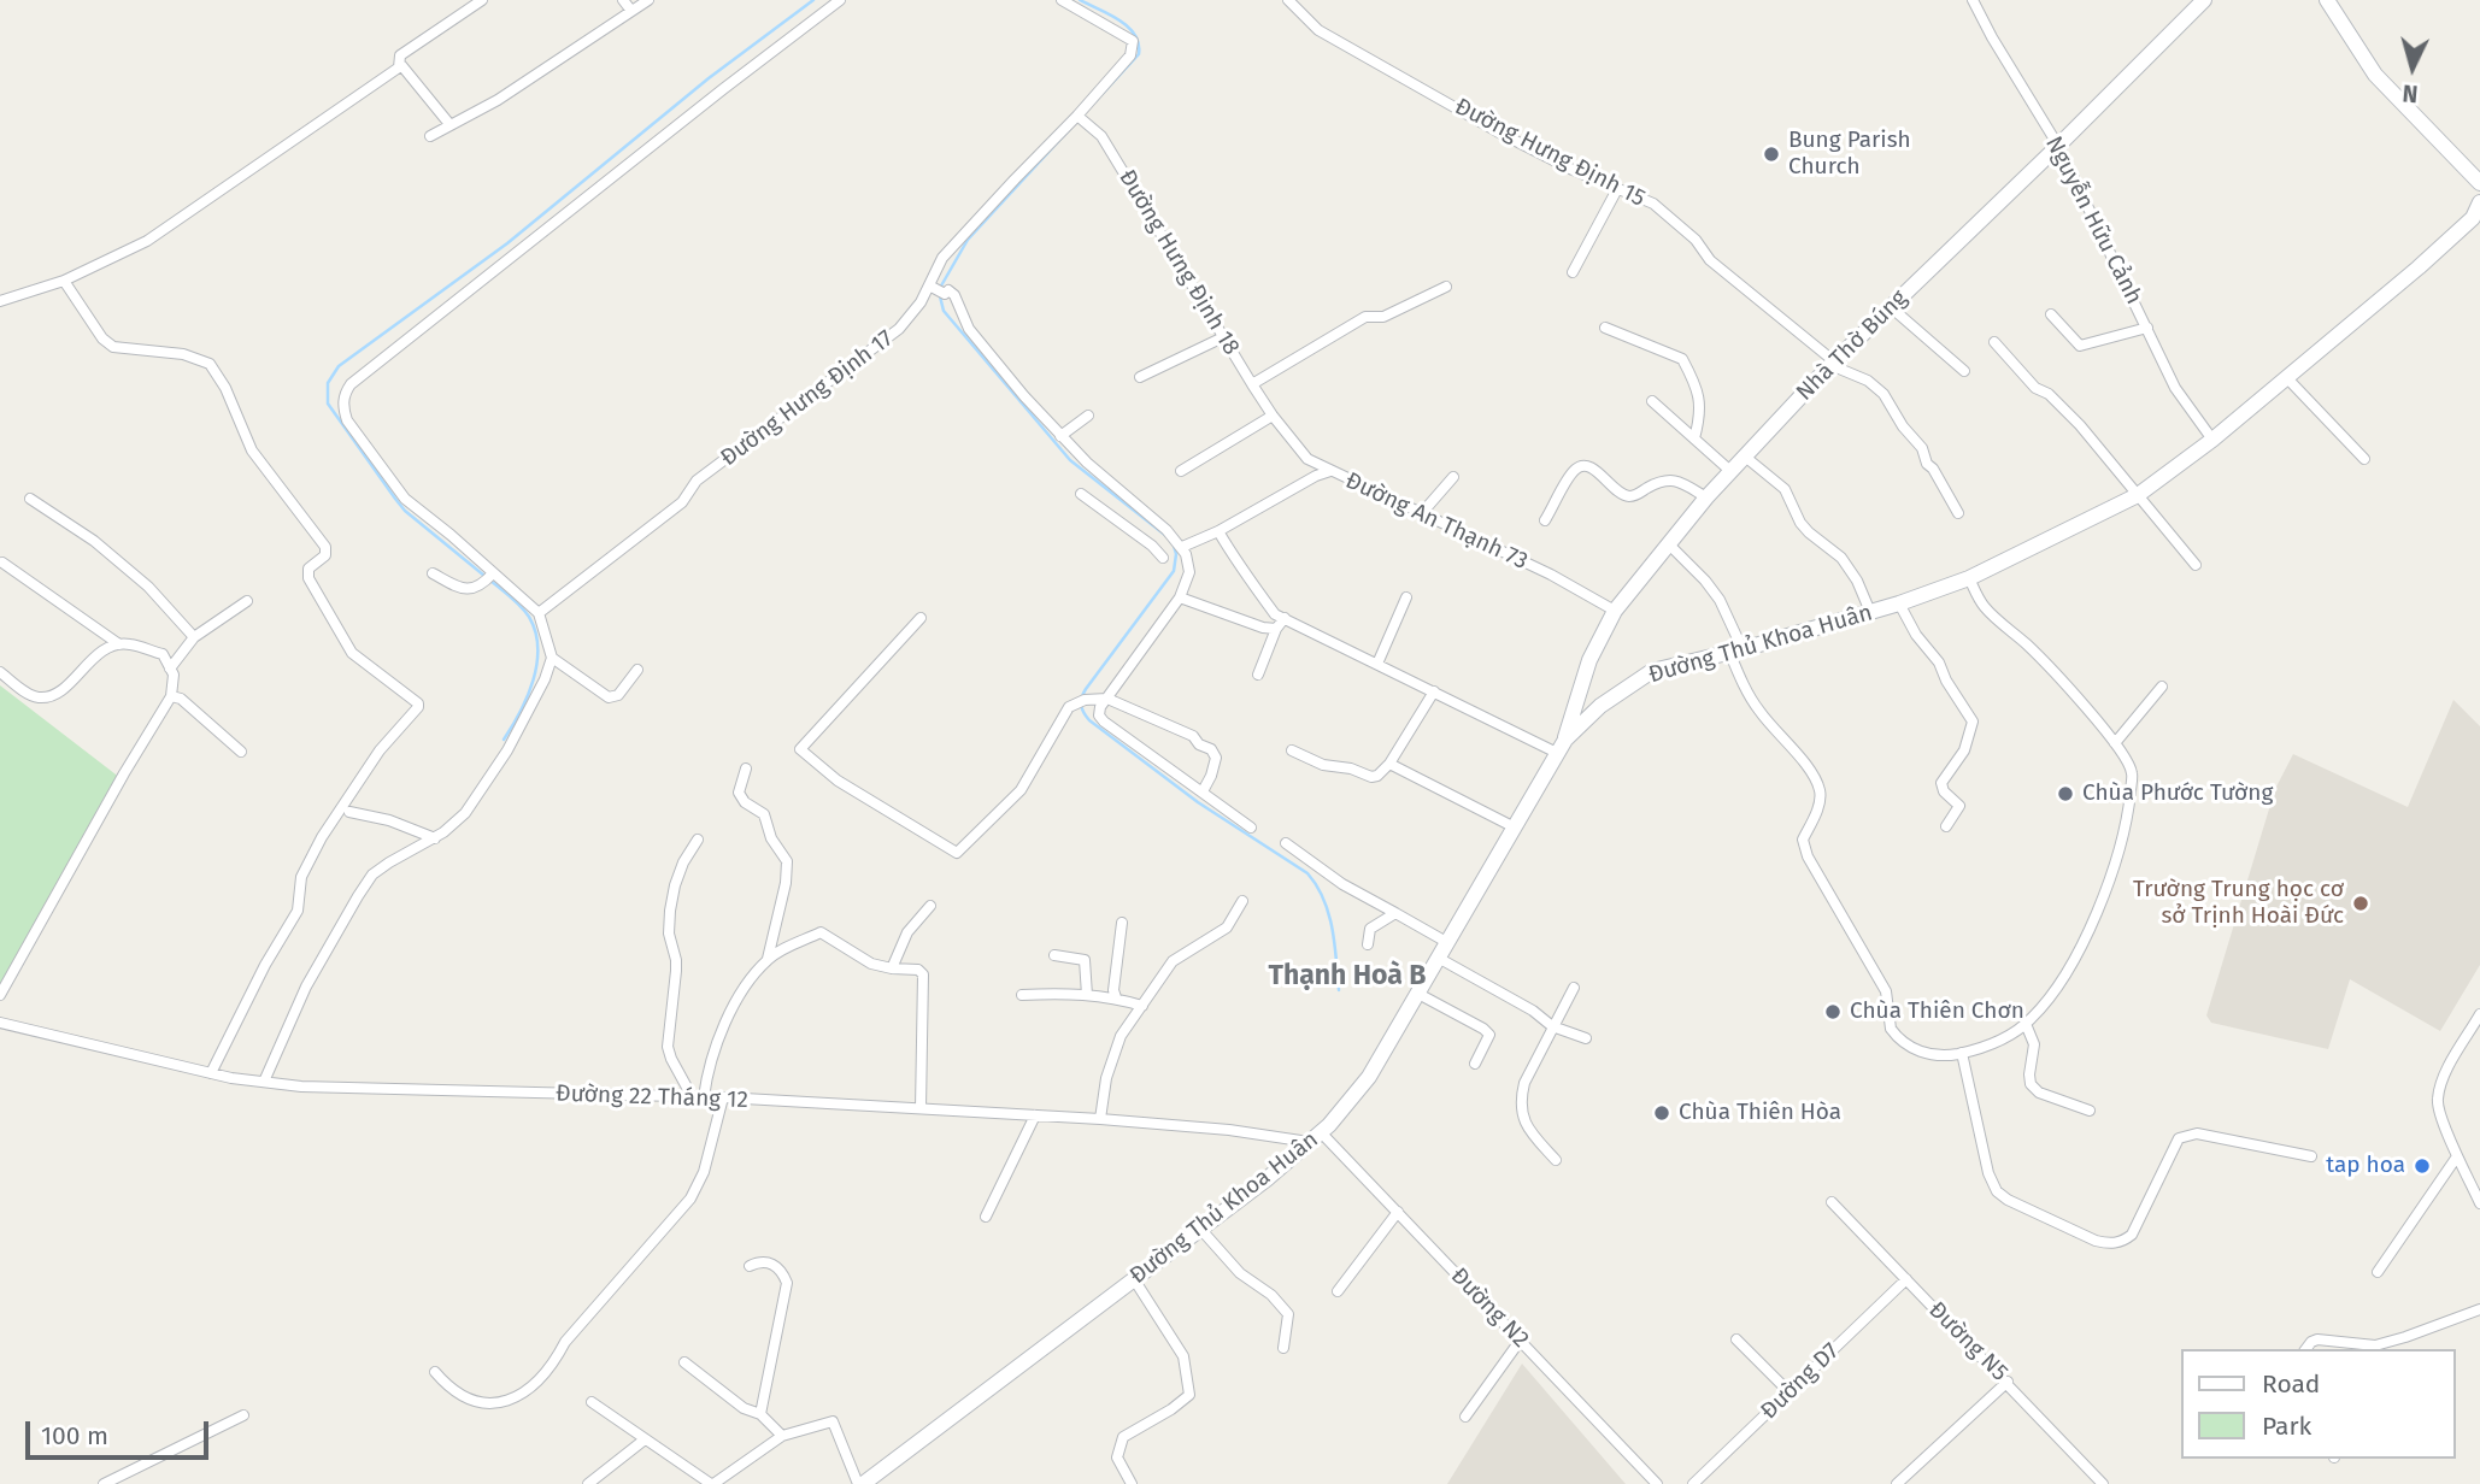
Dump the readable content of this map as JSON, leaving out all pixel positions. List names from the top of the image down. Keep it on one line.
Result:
{"streets":{"main road":["Nhà Thờ Búng","Đường Thủ Khoa Huân"],"street":["Đường Hưng Định 15","Nguyễn Hữu Cảnh","Đường Hưng Định 18","Đường Hưng Định 17","Đường An Thạnh 73","Đường 22 Tháng 12","Đường N2","Đường N5","Đường D7"]},"crossings":[["Đường Hưng Định 15","Nhà Thờ Búng"],["Nguyễn Hữu Cảnh","Nhà Thờ Búng"],["Nguyễn Hữu Cảnh","Đường Thủ Khoa Huân"],["Đường Hưng Định 18","Đường Hưng Định 17"],["Đường Hưng Định 18","Đường An Thạnh 73"],["Nhà Thờ Búng","Đường An Thạnh 73"],["Nhà Thờ Búng","Đường Thủ Khoa Huân"],["Đường Thủ Khoa Huân","Đường 22 Tháng 12"],["Đường Thủ Khoa Huân","Đường N2"],["Đường 22 Tháng 12","Đường N2"],["Đường N5","Đường D7"]],"districts":["Thạnh Hoà B"],"places":["Bung Parish Church","Chùa Phước Tường","Trường Trung học cơ sở Trịnh Hoài Đức","Chùa Thiên Chơn","Chùa Thiên Hòa","tap hoa"],"legend":["Road","Park"],"scale_bar":"100 m","north":"bottom"}
